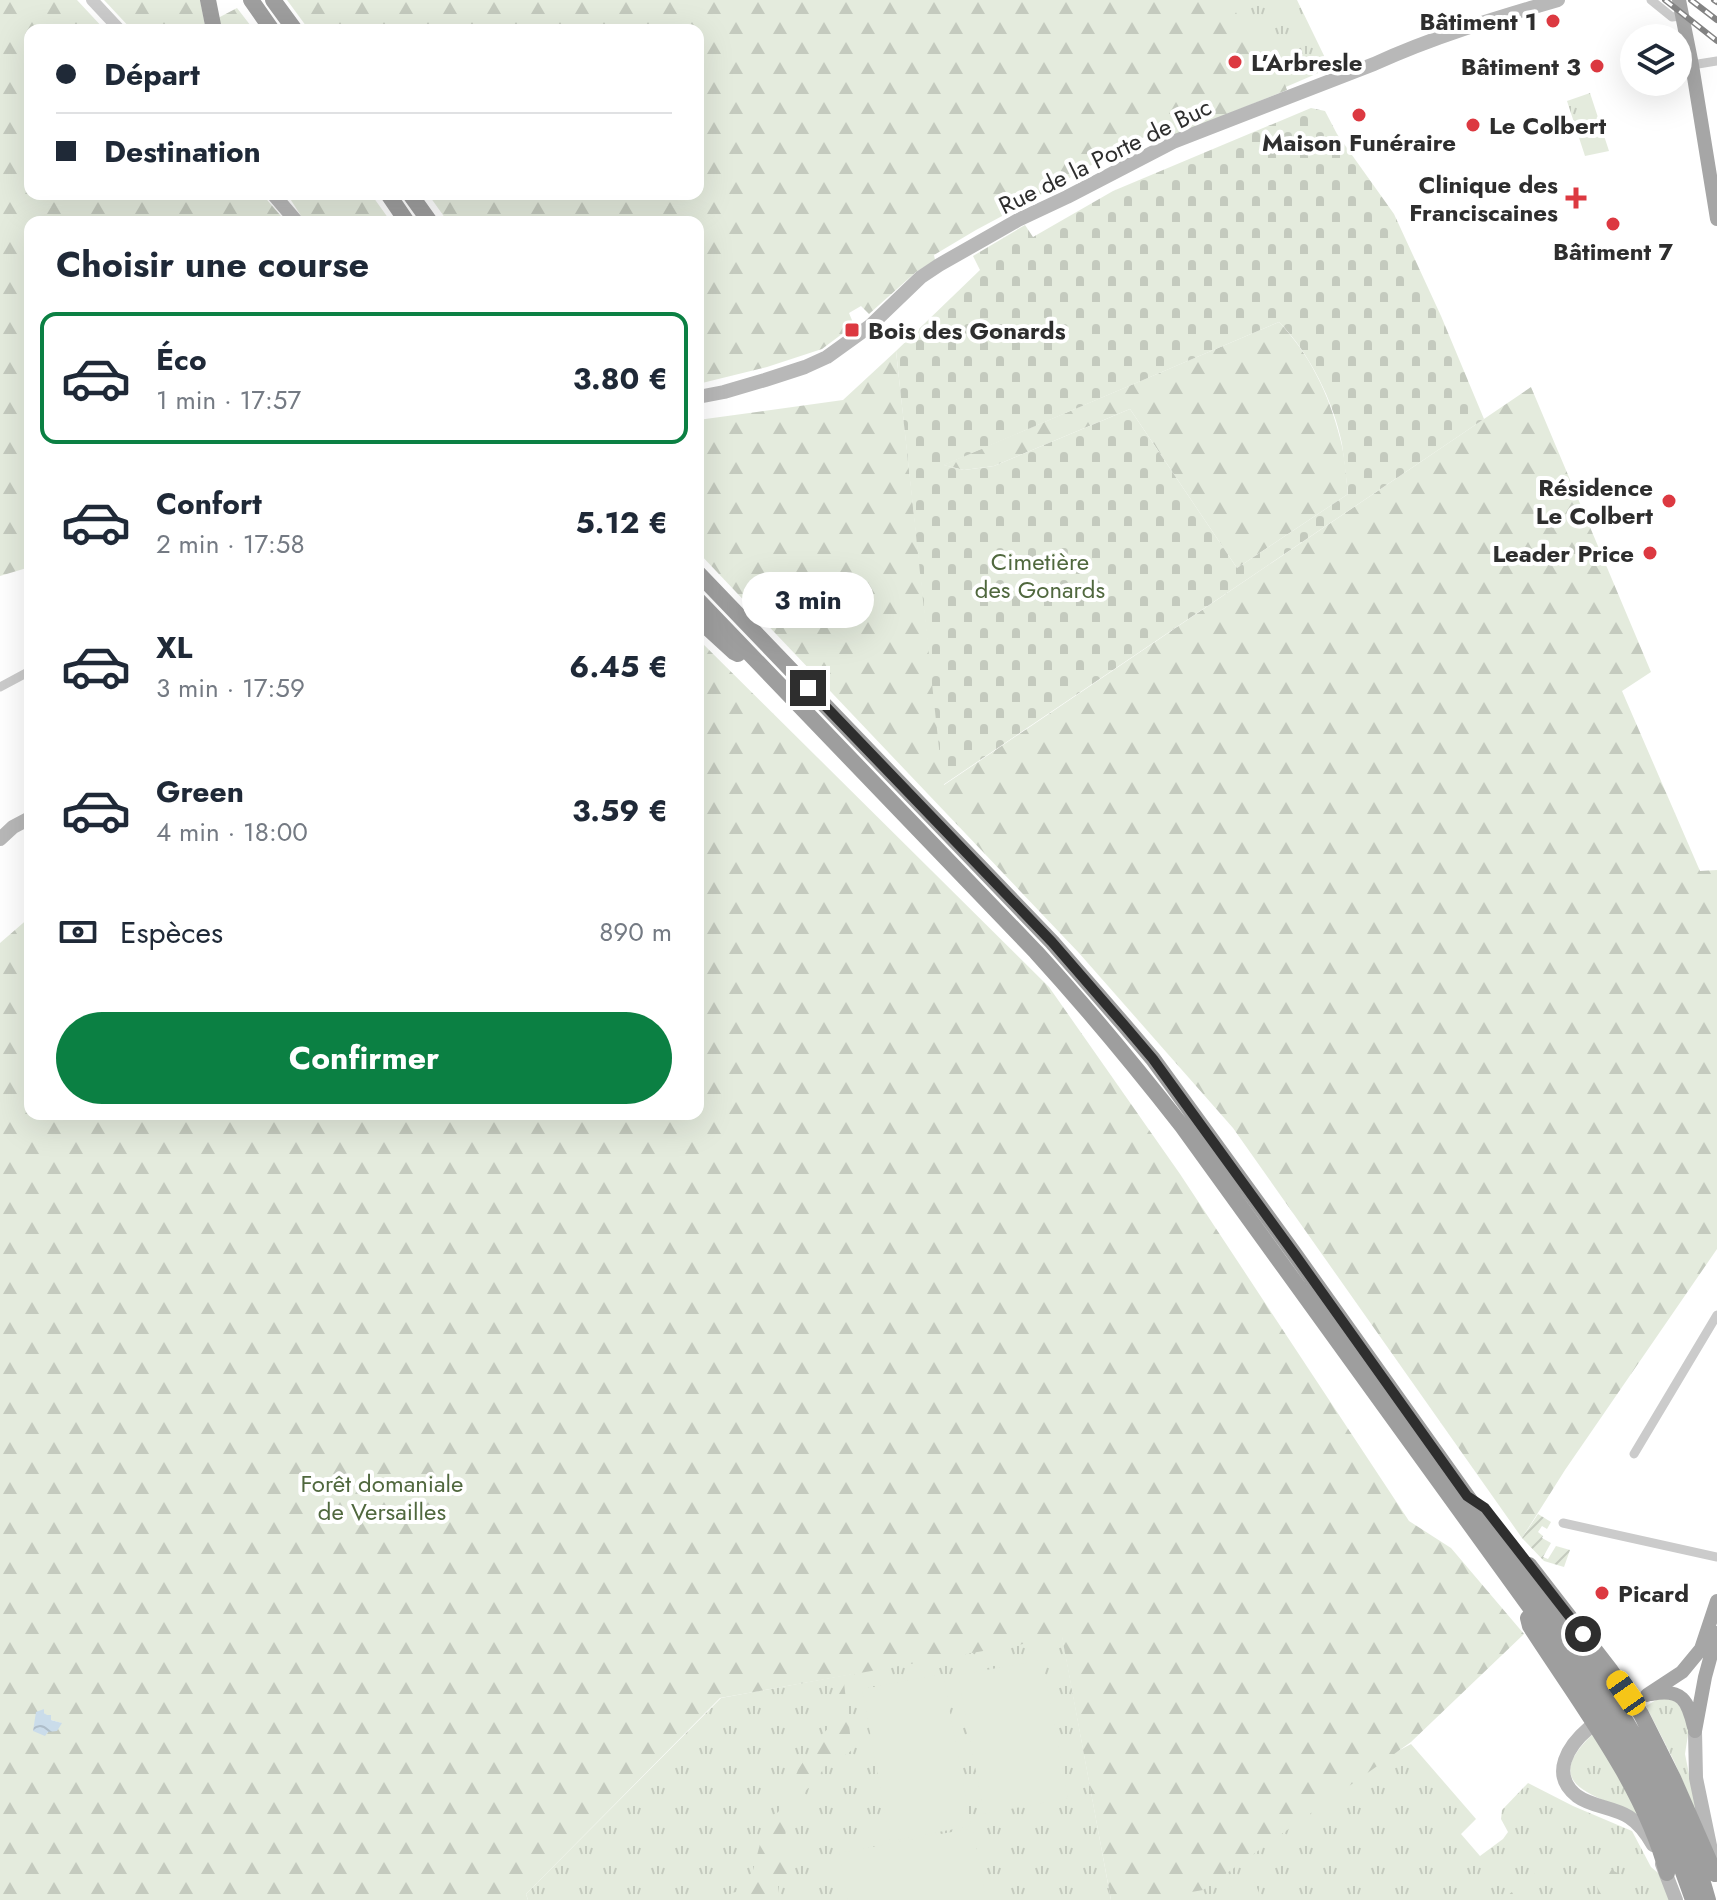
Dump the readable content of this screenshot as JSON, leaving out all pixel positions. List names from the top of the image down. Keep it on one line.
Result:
{"streets":{"main road":["Rue de la Porte de Buc"]},"parks":["Cimetière des Gonards","Forêt domaniale de Versailles"],"places":{"other":["Bâtiment 1","L’Arbresle","Bâtiment 3","Maison Funéraire","Le Colbert","Bâtiment 7","Résidence Le Colbert","Leader Price","Picard"],"health":["Clinique des Franciscaines"],"transit":["Bois des Gonards"]},"page":{"banner":["Départ","Destination"],"heading":"Choisir une course","list":[{"name":"Éco","note":"1 min · 17:57","value":"3.80 €"},{"name":"Confort","note":"2 min · 17:58","value":"5.12 €"},{"name":"XL","note":"3 min · 17:59","value":"6.45 €"},{"name":"Green","note":"4 min · 18:00","value":"3.59 €"}],"bubble":"3 min","pay":["Espèces","890 m"],"buttons":"Confirmer"}}
